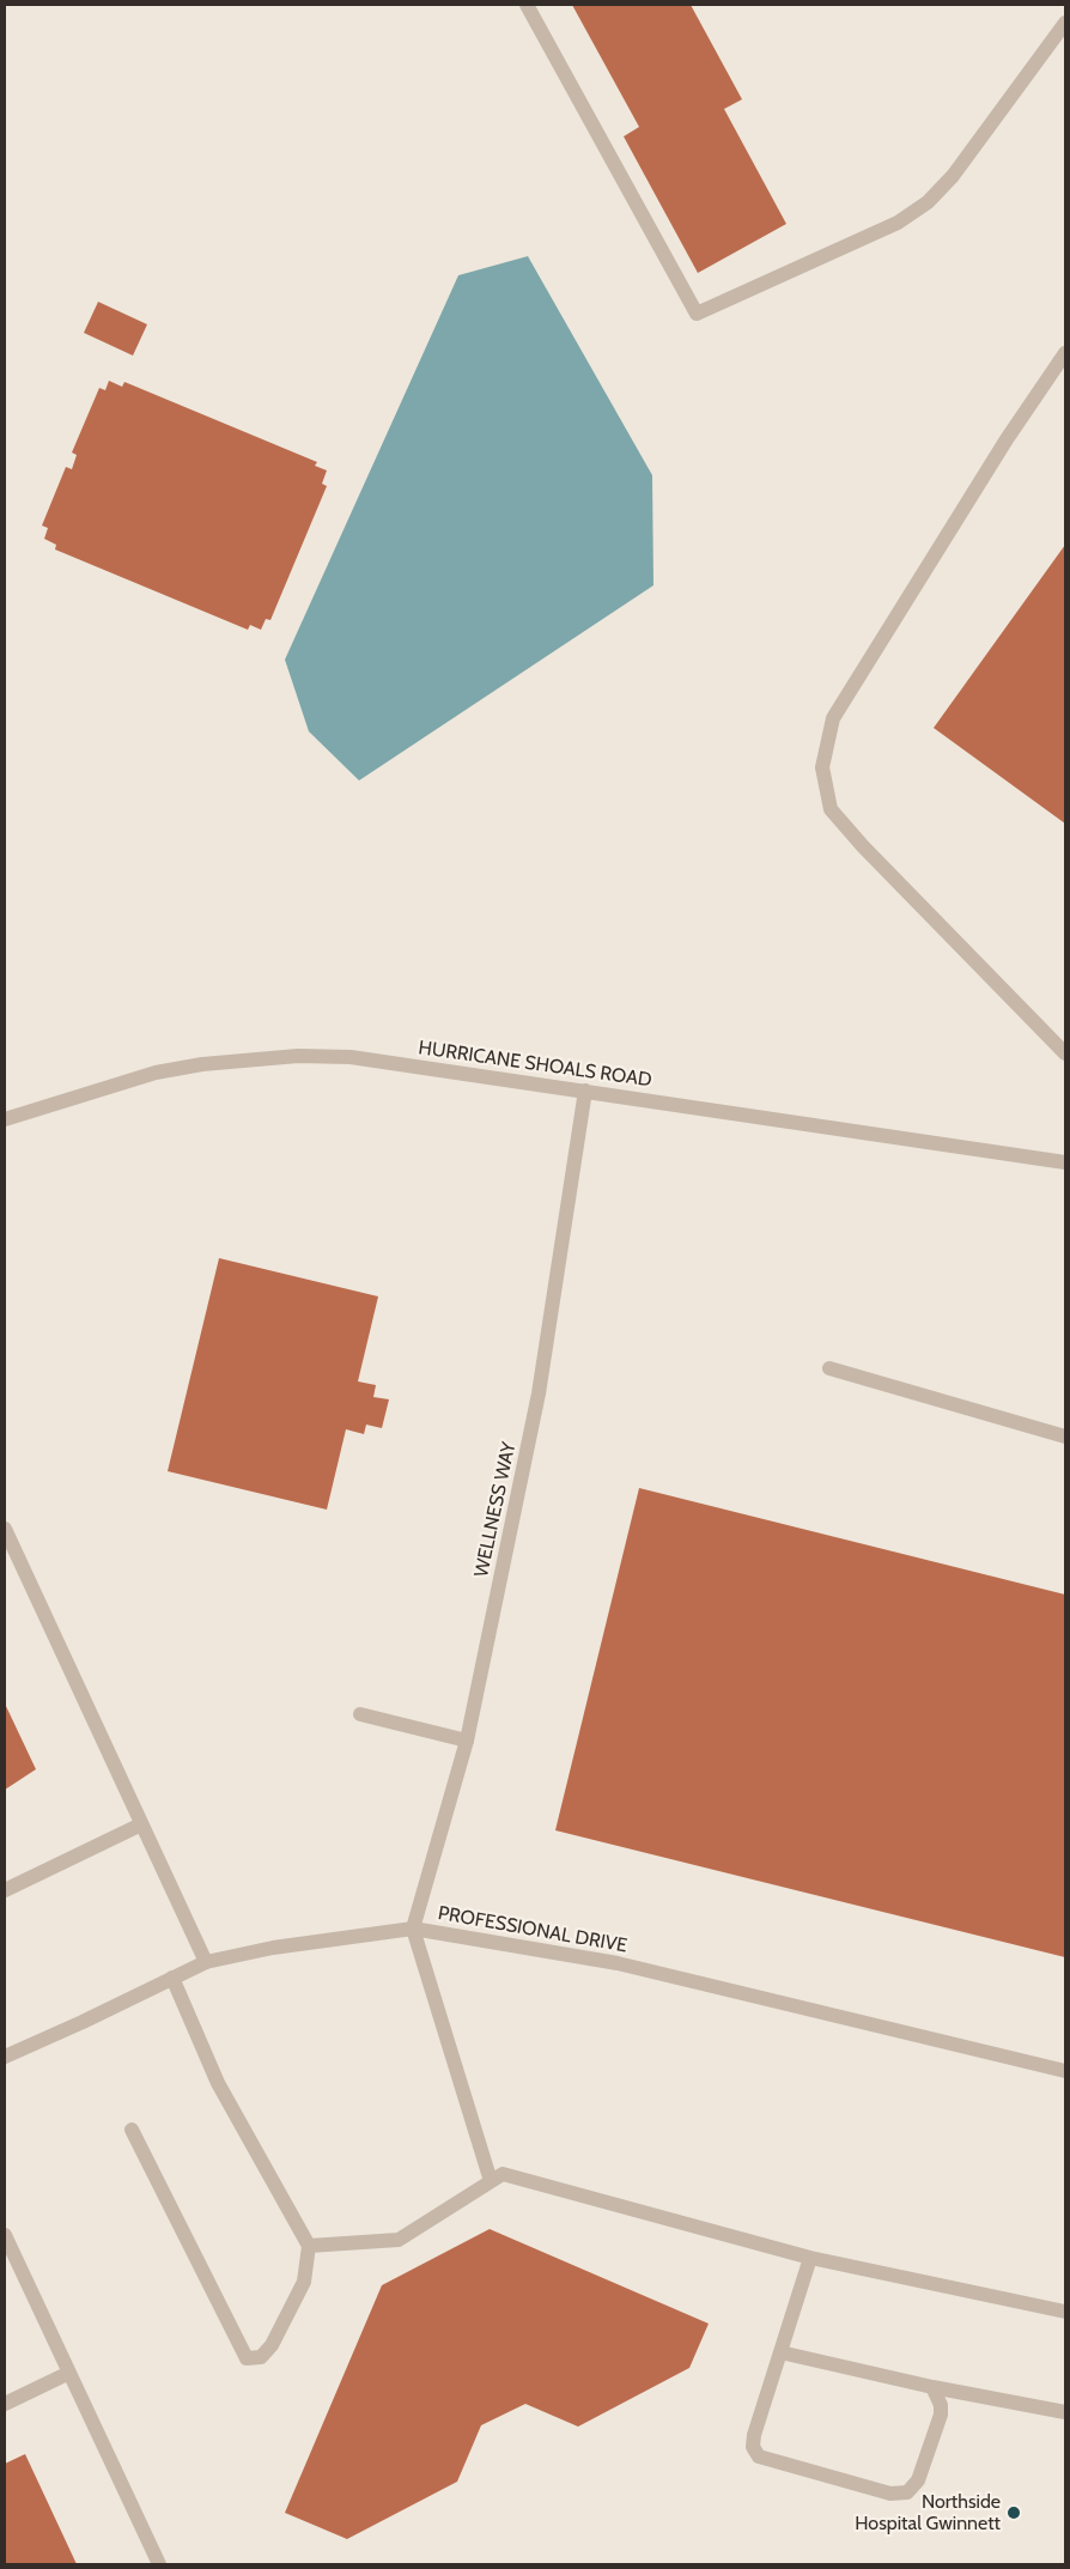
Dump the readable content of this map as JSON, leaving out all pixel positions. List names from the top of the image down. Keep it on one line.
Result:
{"streets":{"street":["HURRICANE SHOALS ROAD","WELLNESS WAY","PROFESSIONAL DRIVE"]},"crossings":[["HURRICANE SHOALS ROAD","WELLNESS WAY"],["WELLNESS WAY","PROFESSIONAL DRIVE"]],"places":["Northside Hospital Gwinnett"]}
